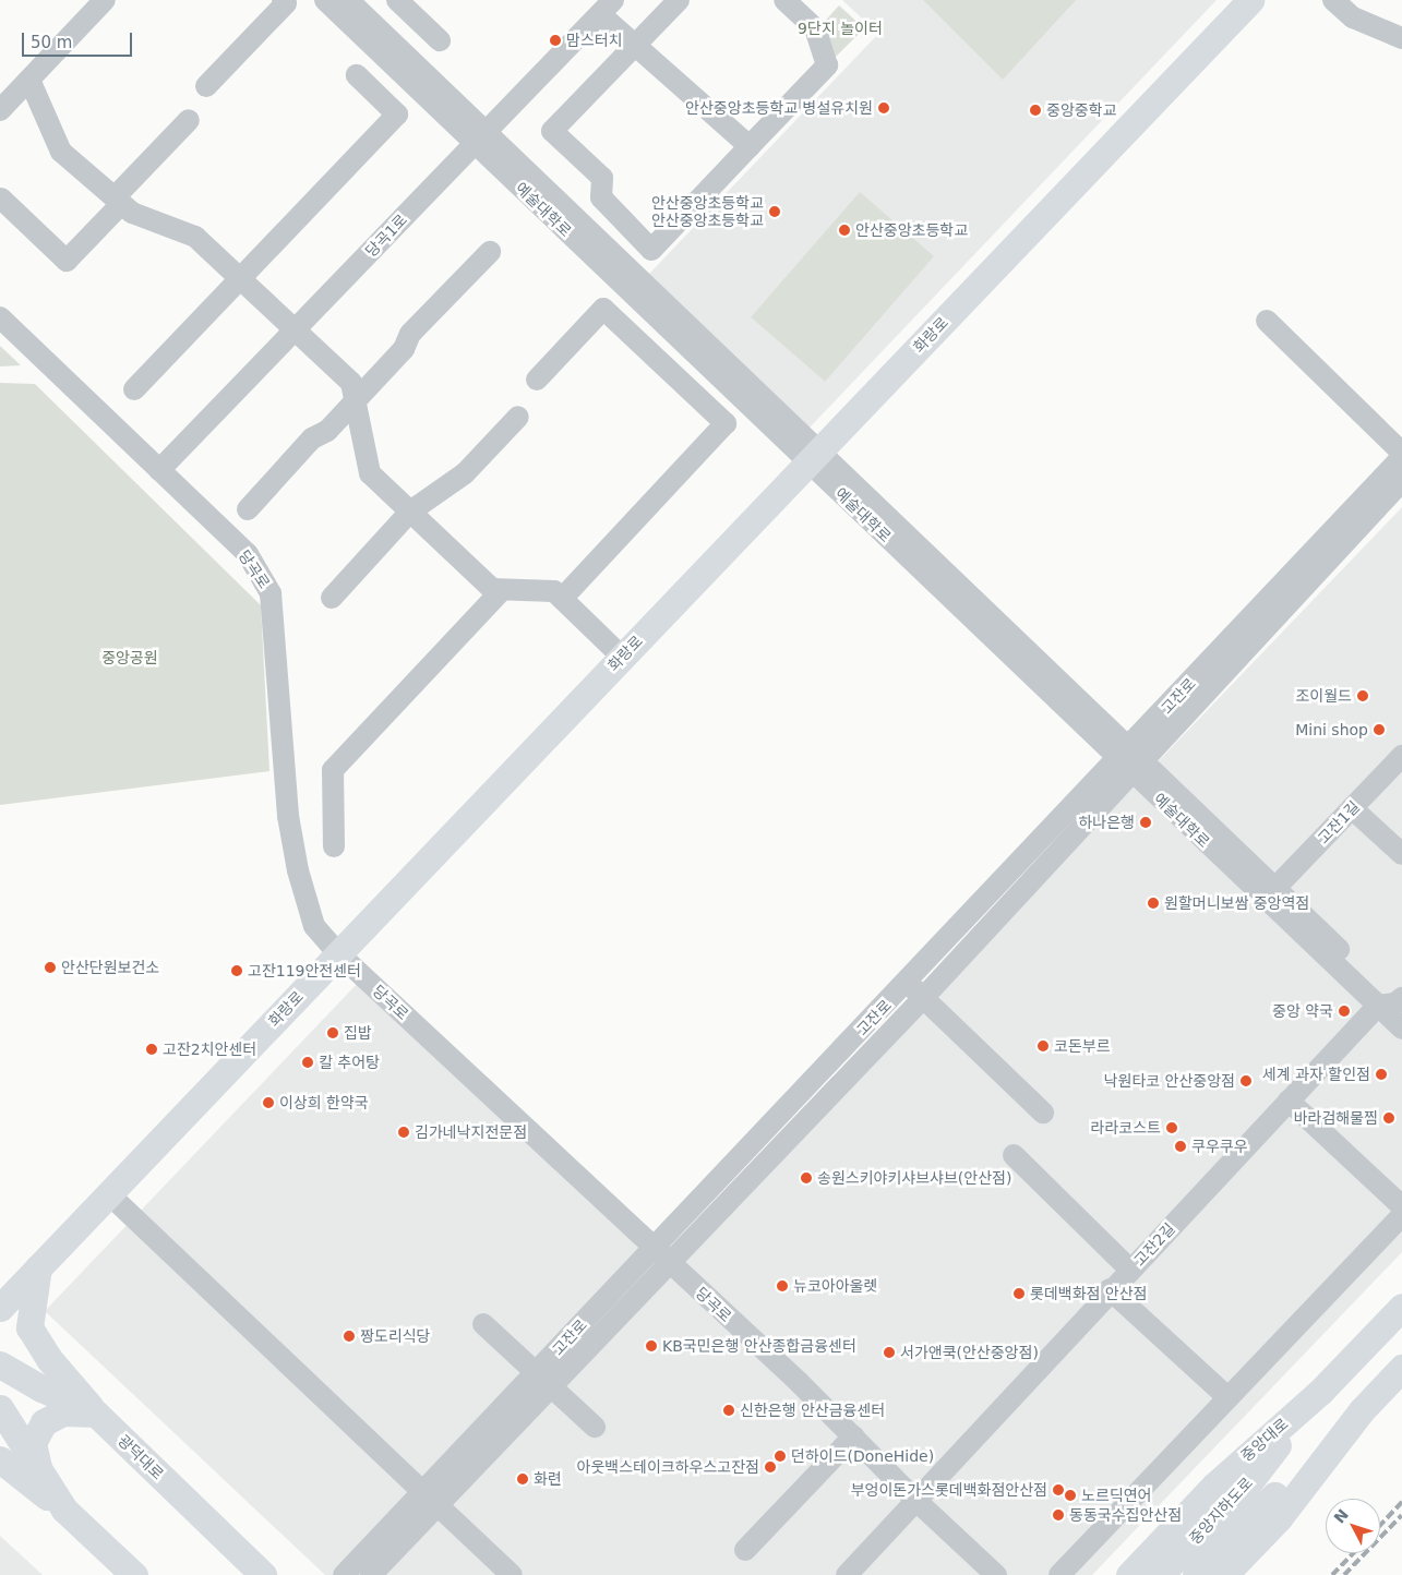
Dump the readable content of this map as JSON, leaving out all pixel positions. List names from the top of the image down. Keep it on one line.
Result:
{"streets":{"main road":["화랑로","중앙대로","광덕대로","중앙지하도로"],"street":["예술대학로","당곡1로","당곡로","고잔로","고잔1길","고잔2길"]},"crossings":[["예술대학로","당곡1로"],["예술대학로","화랑로"],["예술대학로","고잔로"],["예술대학로","고잔1길"],["예술대학로","고잔2길"],["당곡1로","당곡로"],["화랑로","당곡로"],["당곡로","고잔로"],["당곡로","고잔2길"],["중앙대로","중앙지하도로"]],"parks":["9단지 놀이터","중앙공원"],"places":["맘스터치","안산중앙초등학교 병설유치원","중앙중학교","안산중앙초등학교 안산중앙초등학교","안산중앙초등학교","조이월드","Mini shop","하나은행","원할머니보쌈 중앙역점","안산단원보건소","고잔119안전센터","중앙 약국","집밥","코돈부르","고잔2치안센터","칼 추어탕","세계 과자 할인점","낙원타코 안산중앙점","이상희 한약국","바라검해물찜","라라코스트","김가네낙지전문점","쿠우쿠우","송원스키야키샤브샤브(안산점)","뉴코아아울렛","롯데백화점 안산점","짱도리식당","KB국민은행 안산종합금융센터","서가앤쿡(안산중앙점)","신한은행 안산금융센터","던하이드(DoneHide)","아웃백스테이크하우스고잔점","화련","부엉이돈가스롯데백화점안산점","노르딕연어","동동국수집안산점"],"scale_bar":"50 m","north":"top left"}
